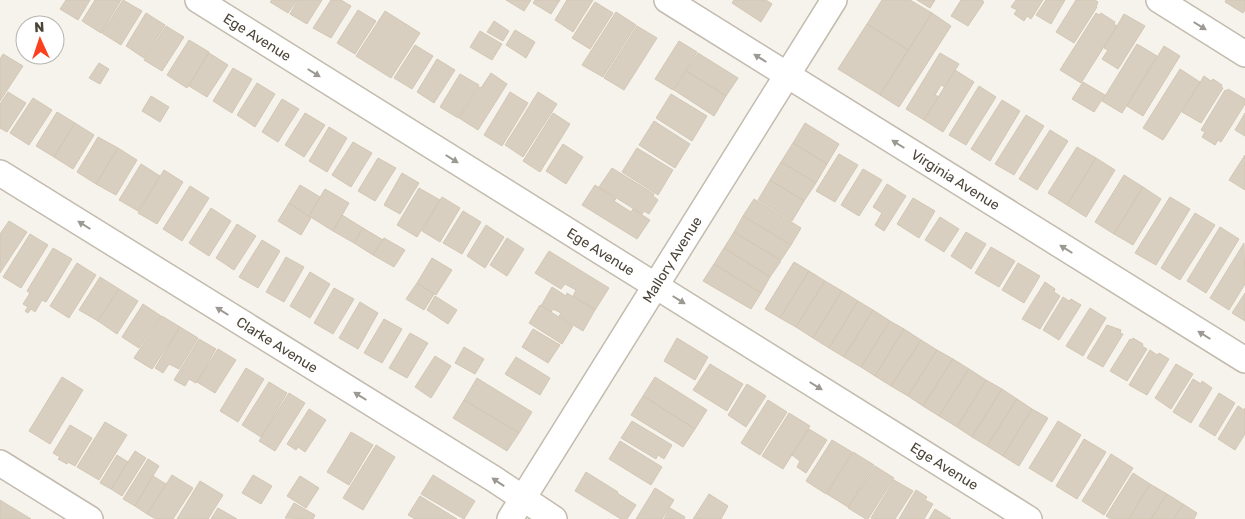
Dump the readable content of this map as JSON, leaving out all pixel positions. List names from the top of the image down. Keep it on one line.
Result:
{"streets":{"street":["Ege Avenue","Virginia Avenue","Mallory Avenue","Clarke Avenue"]},"crossings":[["Ege Avenue","Mallory Avenue"],["Virginia Avenue","Mallory Avenue"],["Mallory Avenue","Clarke Avenue"]],"one_way":["Ege Avenue","Virginia Avenue","Clarke Avenue"],"north":"top"}
